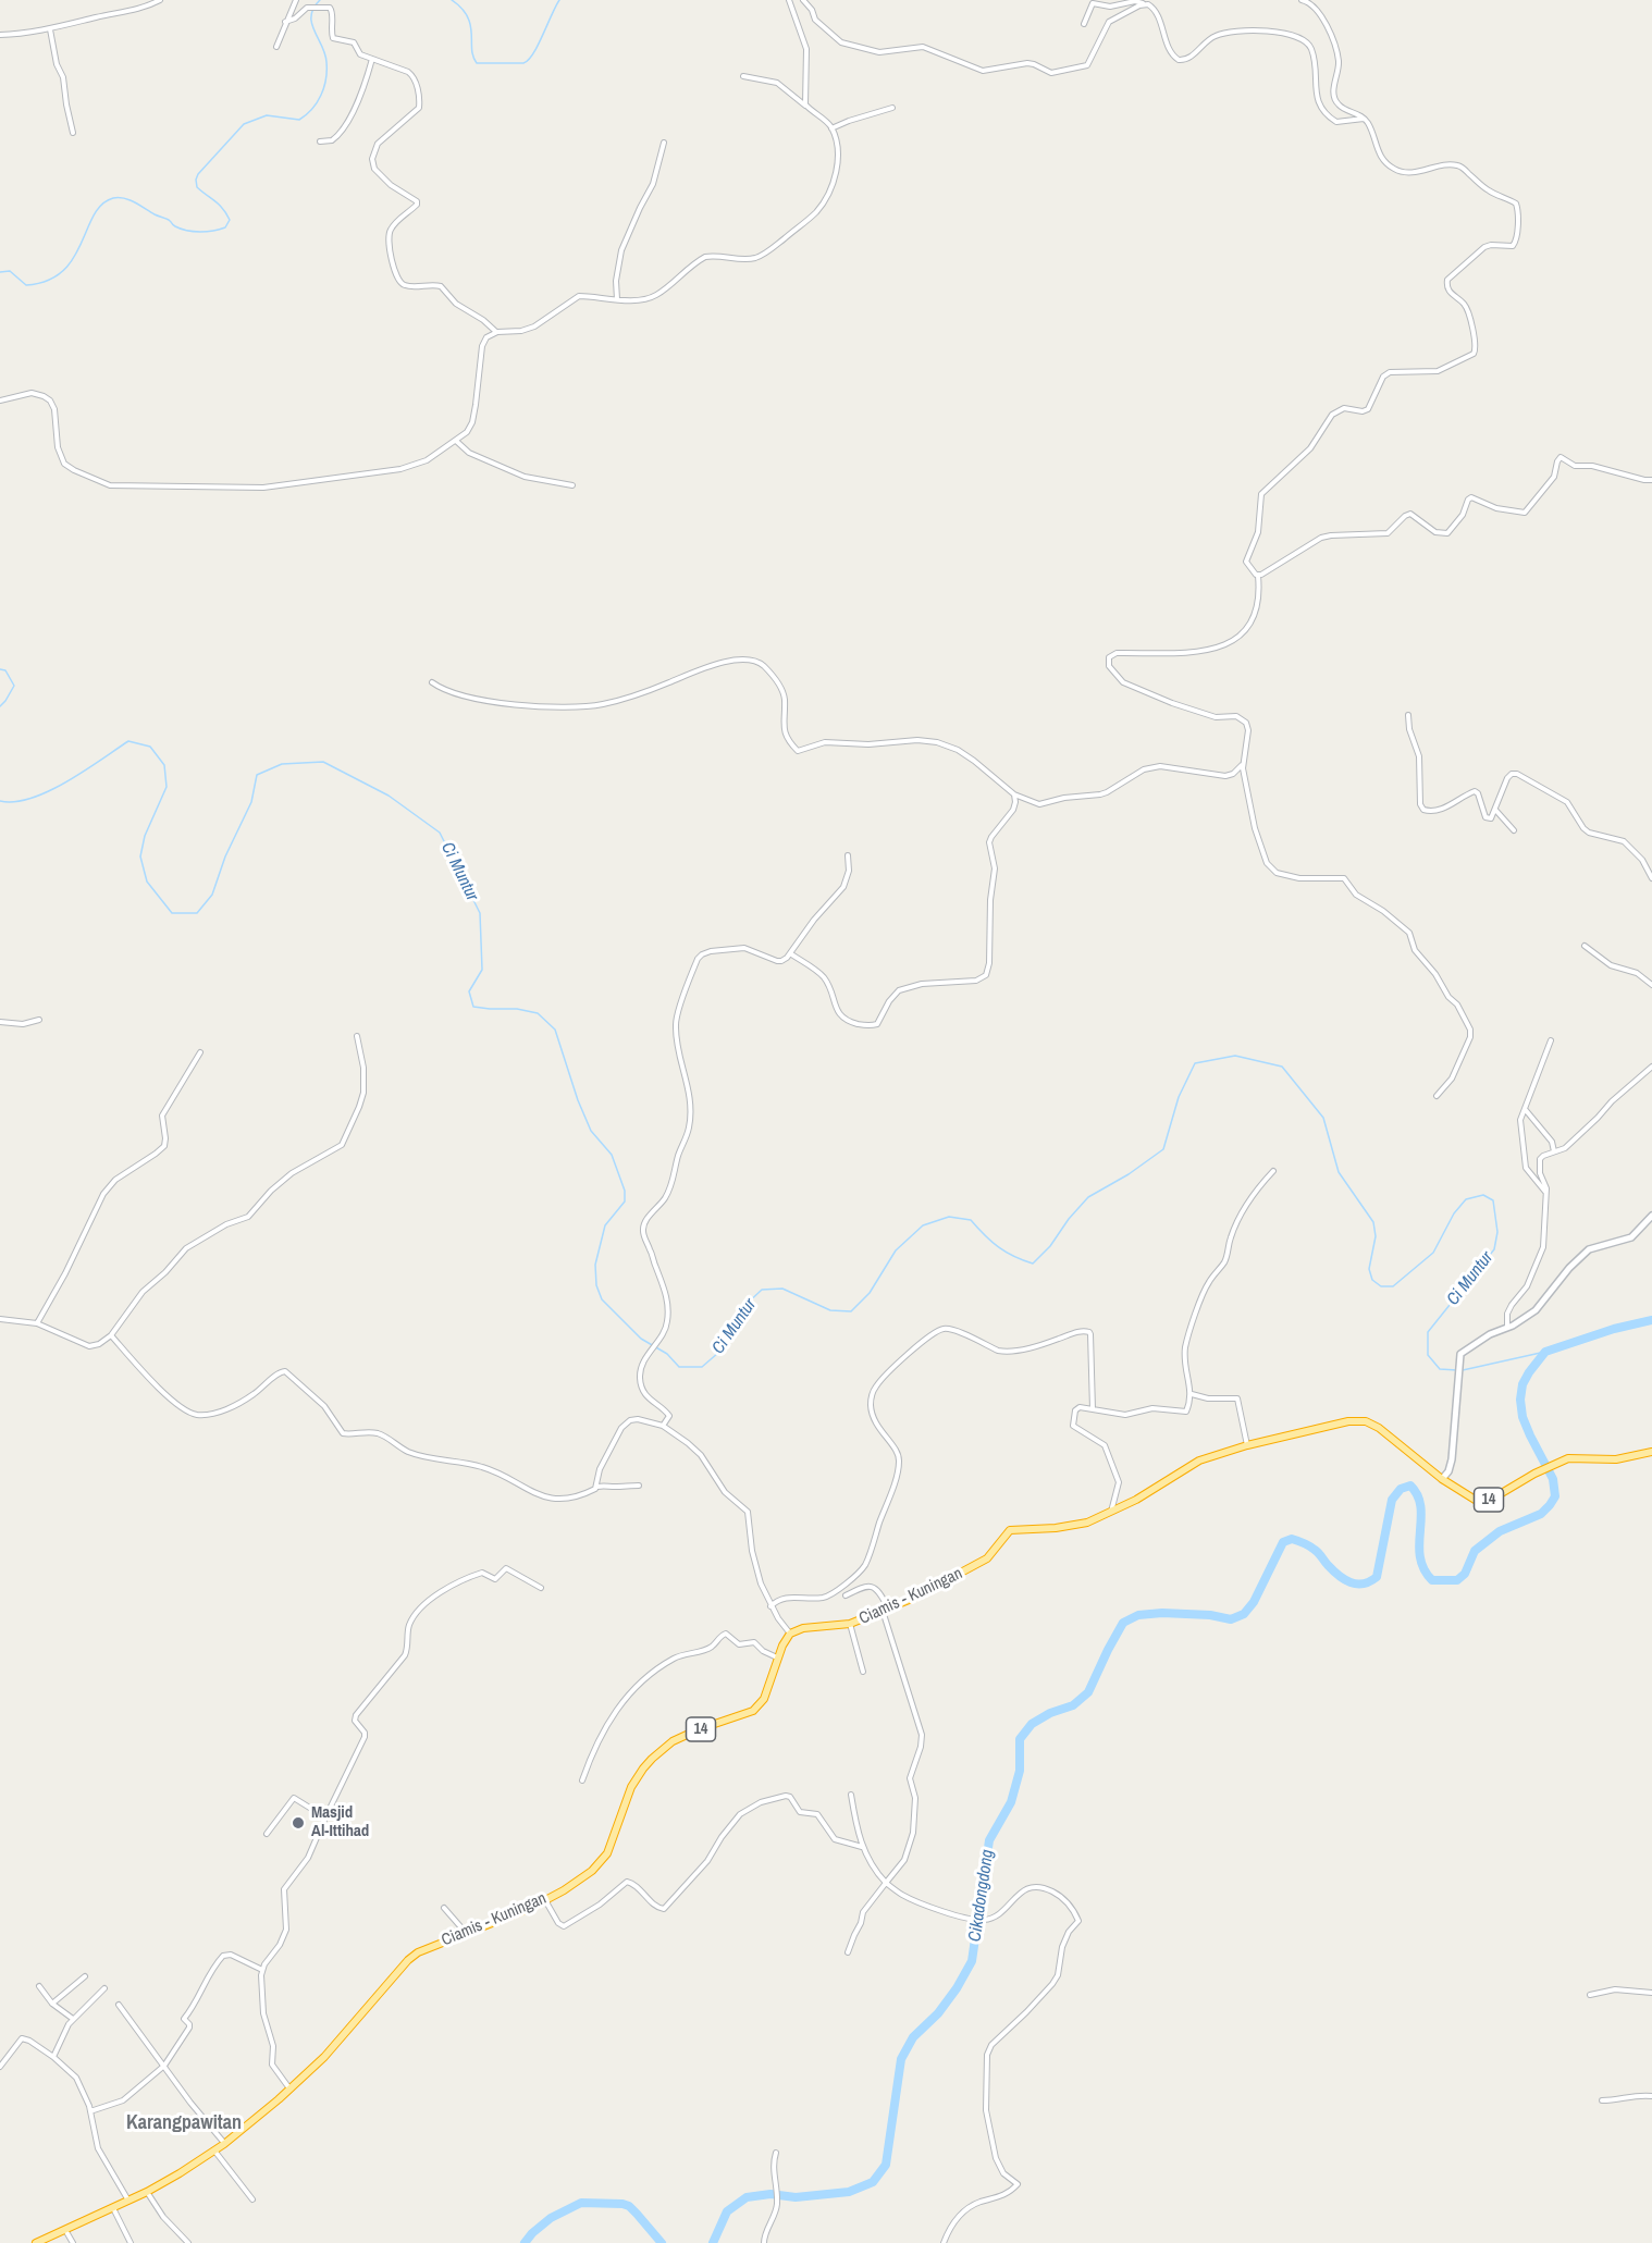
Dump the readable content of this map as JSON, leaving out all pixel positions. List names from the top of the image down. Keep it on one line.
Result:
{"streets":{"highway":["14","Ciamis - Kuningan"]},"districts":["Karangpawitan"],"water":["Ci Muntur","Cikadongdong"],"places":["Masjid Al-Ittihad"]}
